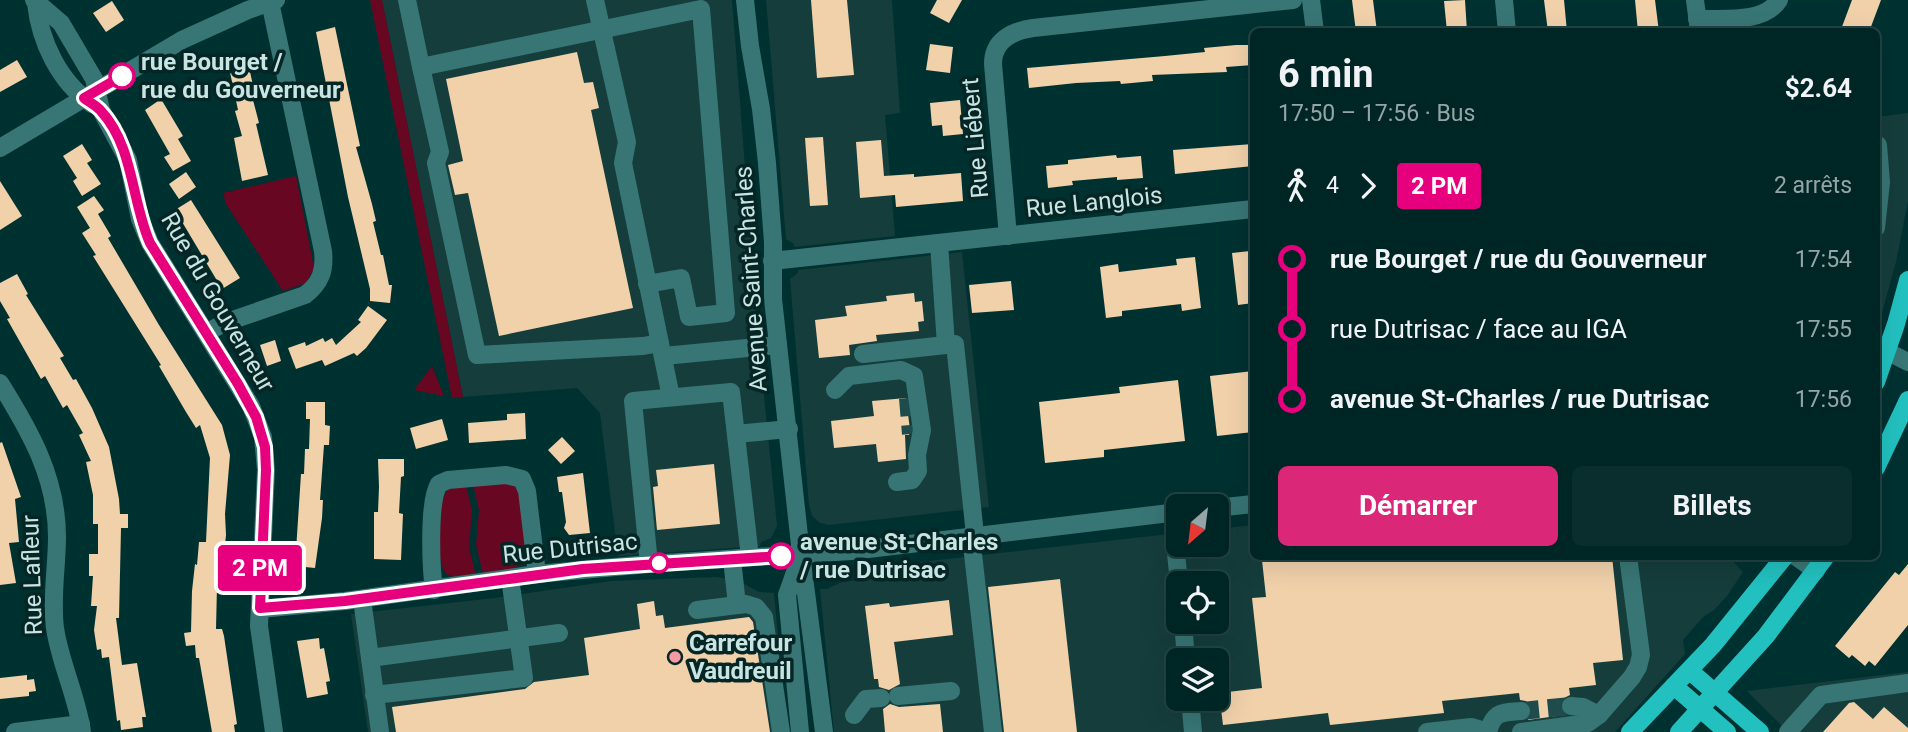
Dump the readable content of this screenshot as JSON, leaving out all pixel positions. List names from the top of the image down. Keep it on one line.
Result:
{"streets":{"street":["Rue Liébert","Rue Langlois","Avenue Saint-Charles","Rue du Gouverneur","Rue Dutrisac","Rue Lafleur"]},"crossings":[["Rue Liébert","Rue Langlois"],["Rue Langlois","Avenue Saint-Charles"],["Avenue Saint-Charles","Rue Dutrisac"],["Rue du Gouverneur","Rue Dutrisac"]],"places":["rue Bourget / rue du Gouverneur","avenue St-Charles / rue Dutrisac","Carrefour Vaudreuil"],"north":"bottom left","page":{"on_map":"2 PM","heading":["6 min","17:50 – 17:56 · Bus","$2.64"],"legs":["4","2 PM","2 arrêts"],"list":[{"name":"rue Bourget / rue du Gouverneur","value":"17:54"},{"name":"rue Dutrisac / face au IGA","value":"17:55"},{"name":"avenue St-Charles / rue Dutrisac","value":"17:56"}],"buttons":["Démarrer","Billets"]}}
